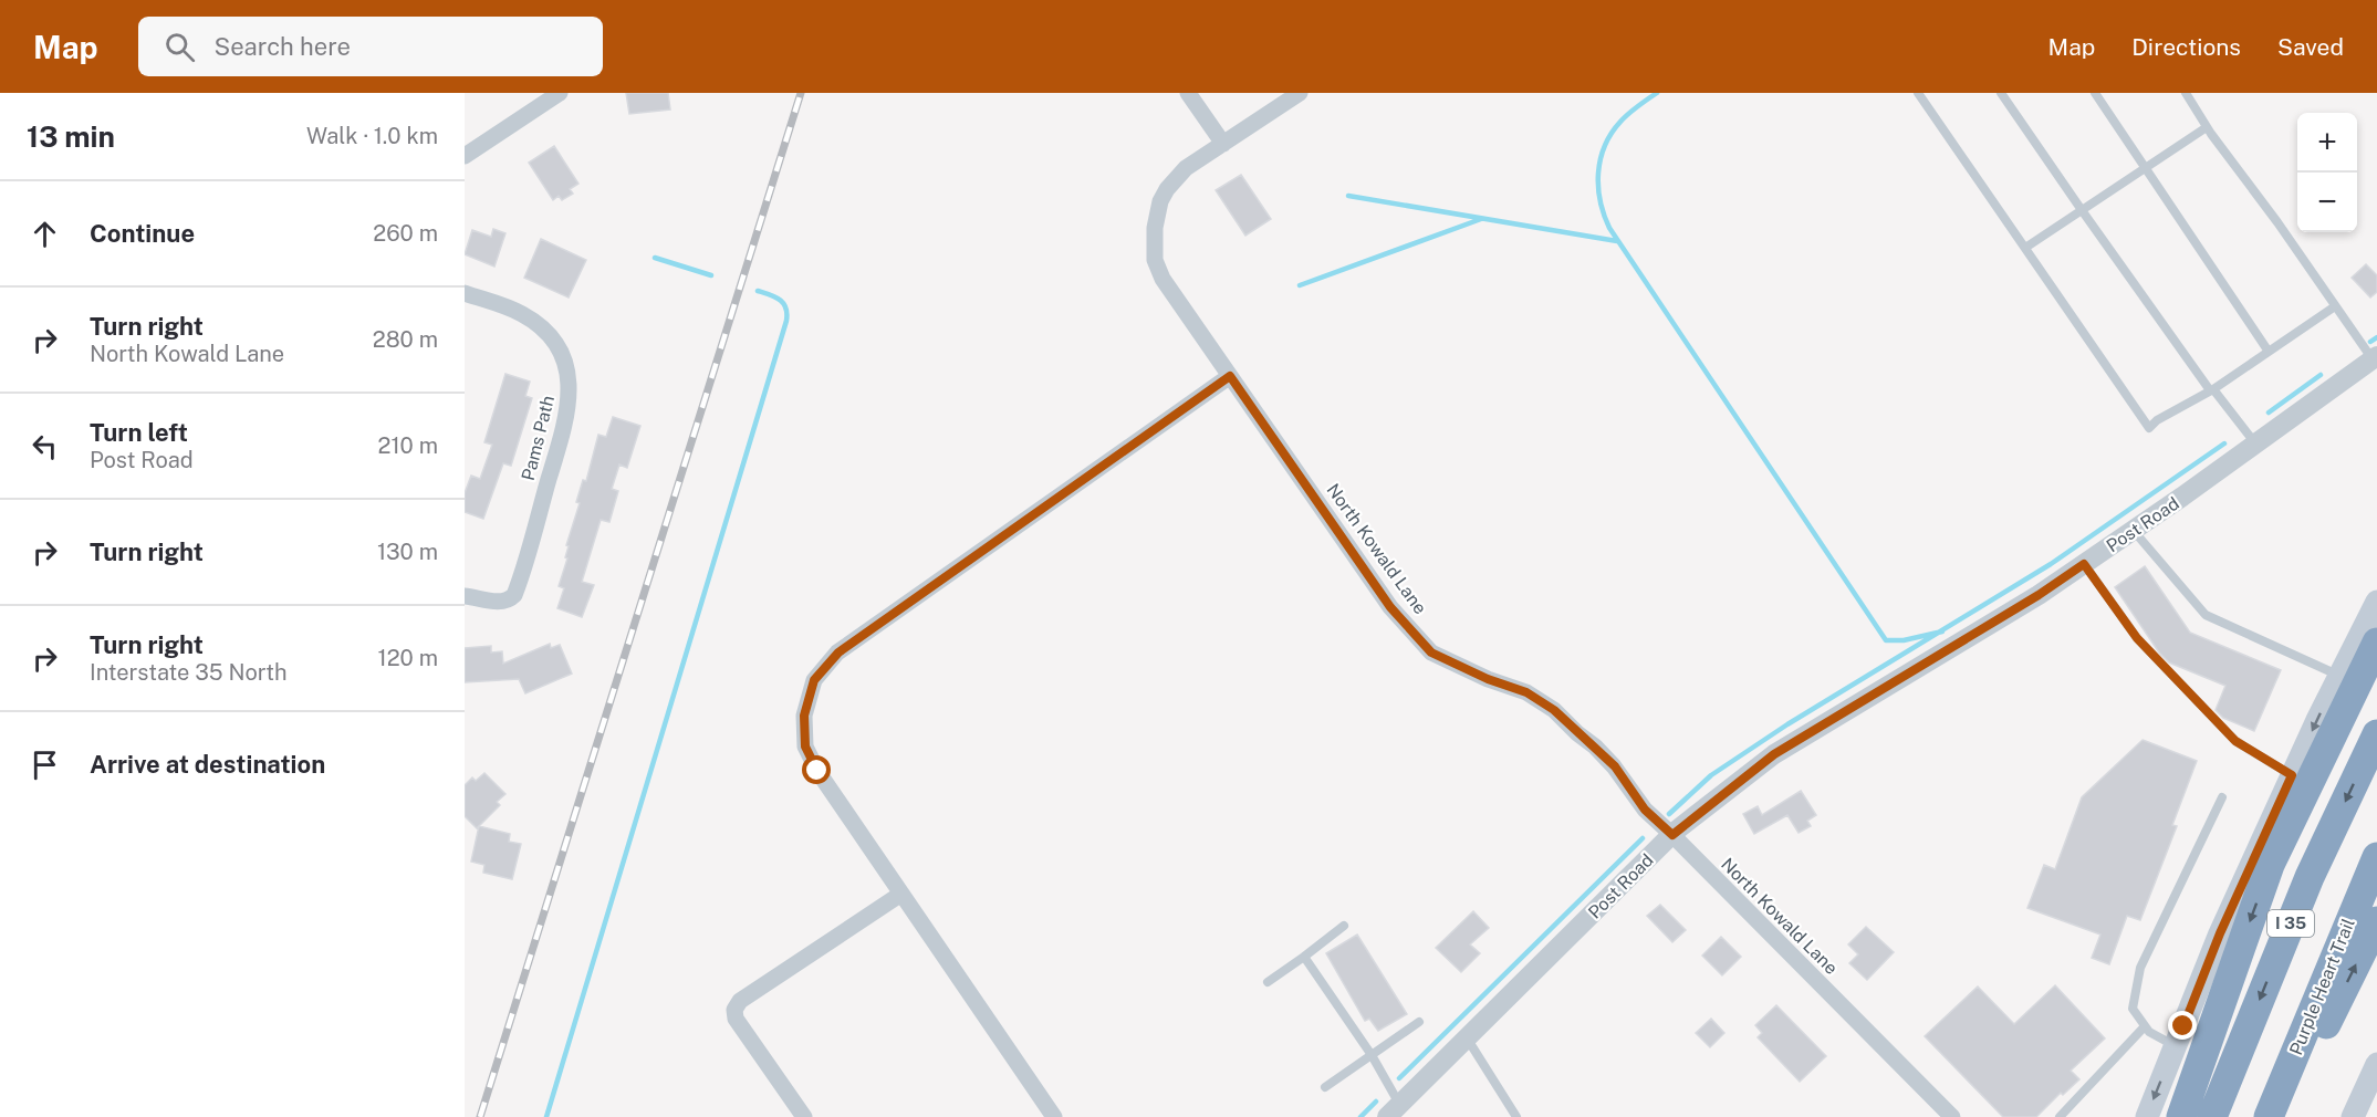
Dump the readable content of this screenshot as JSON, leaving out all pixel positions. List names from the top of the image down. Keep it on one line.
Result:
{"streets":{"highway":["I 35","Purple Heart Trail"],"street":["Pams Path","Post Road","North Kowald Lane"]},"crossings":[["Post Road","North Kowald Lane"]],"page":{"header":"Map","search":"Search here","nav":["Map","Directions","Saved"],"heading":["13 min","Walk · 1.0 km"],"map_buttons":["+","−"],"list":[["Continue","260 m"],["Turn right","North Kowald Lane","280 m"],["Turn left","Post Road","210 m"],["Turn right","130 m"],["Turn right","Interstate 35 North","120 m"],"Arrive at destination"]}}
